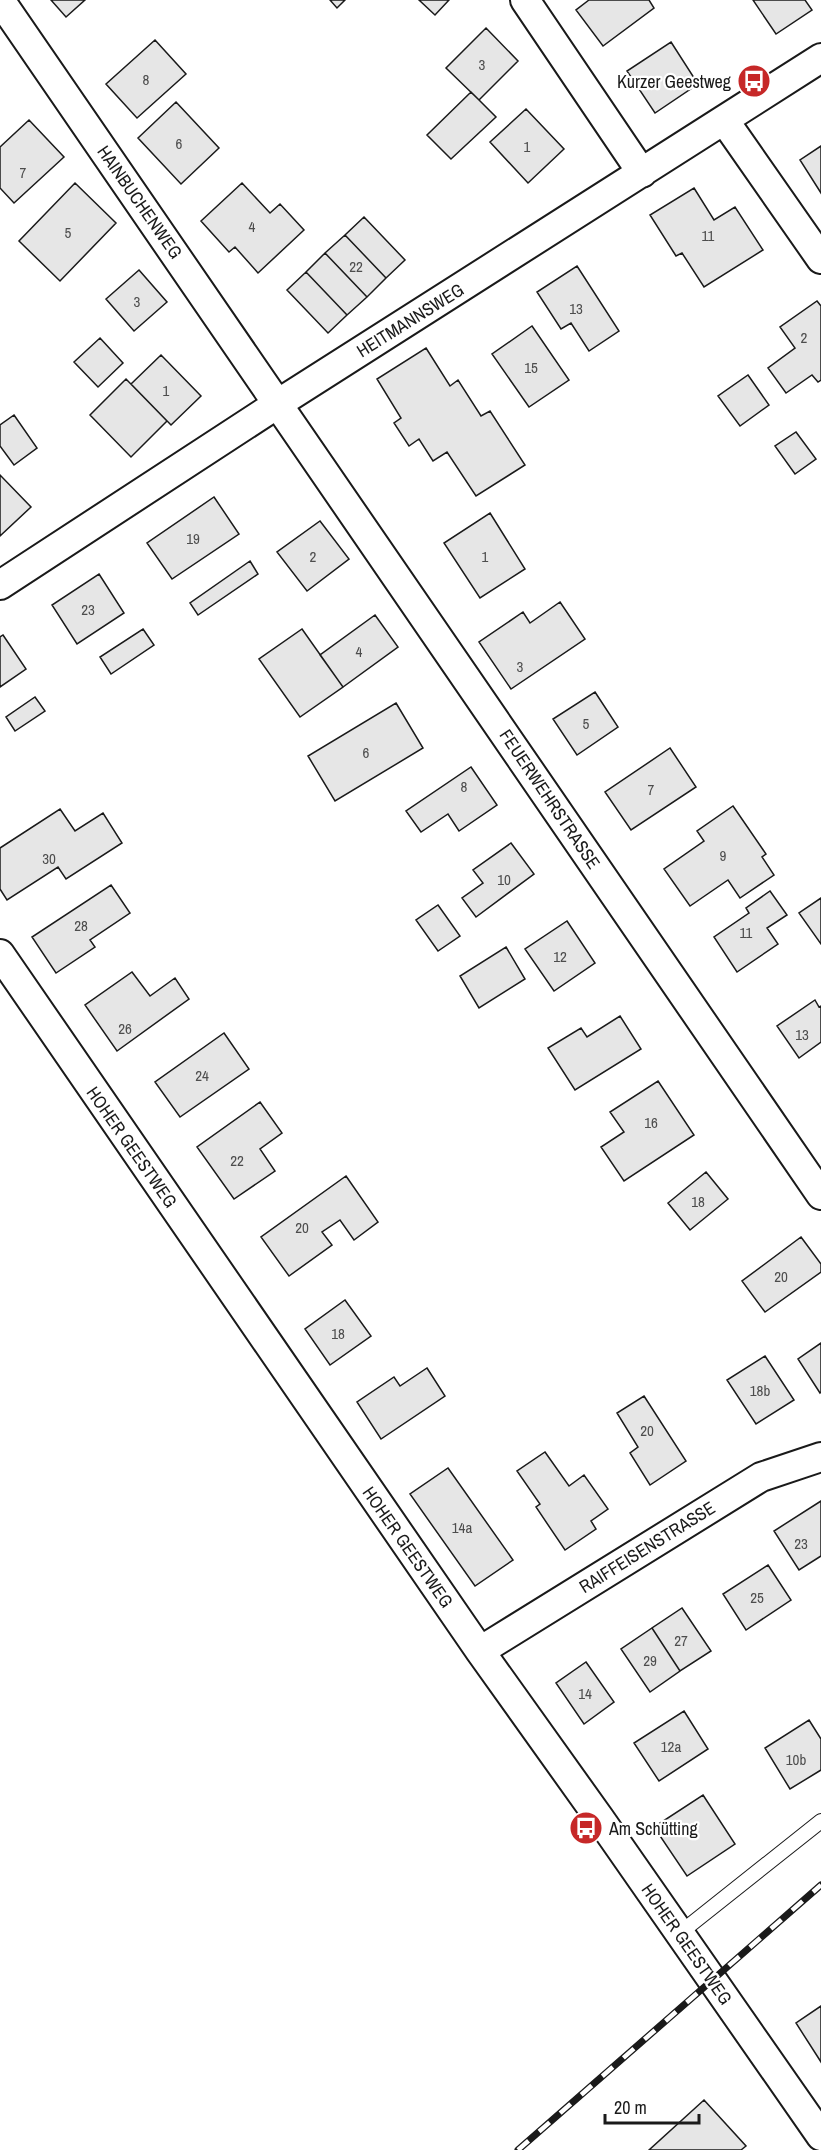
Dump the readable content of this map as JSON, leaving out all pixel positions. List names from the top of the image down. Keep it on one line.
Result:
{"streets":{"street":["HAINBUCHENWEG","HEITMANNSWEG","FEUERWEHRSTRASSE","HOHER GEESTWEG","RAIFFEISENSTRASSE"]},"crossings":[["HAINBUCHENWEG","HEITMANNSWEG"],["HAINBUCHENWEG","FEUERWEHRSTRASSE"],["HEITMANNSWEG","FEUERWEHRSTRASSE"],["HOHER GEESTWEG","RAIFFEISENSTRASSE"]],"places":{"bus stop":["Kurzer Geestweg","Am Schütting"]},"house_numbers":["3","8","6","1","7","4","5","11","22","3","13","2","15","1","19","2","1","23","4","3","5","6","8","7","9","30","10","28","11","12","26","13","24","16","22","18","20","20","18","18b","20","14a","23","25","27","29","14","12a","10b"],"scale_bar":"20 m"}
